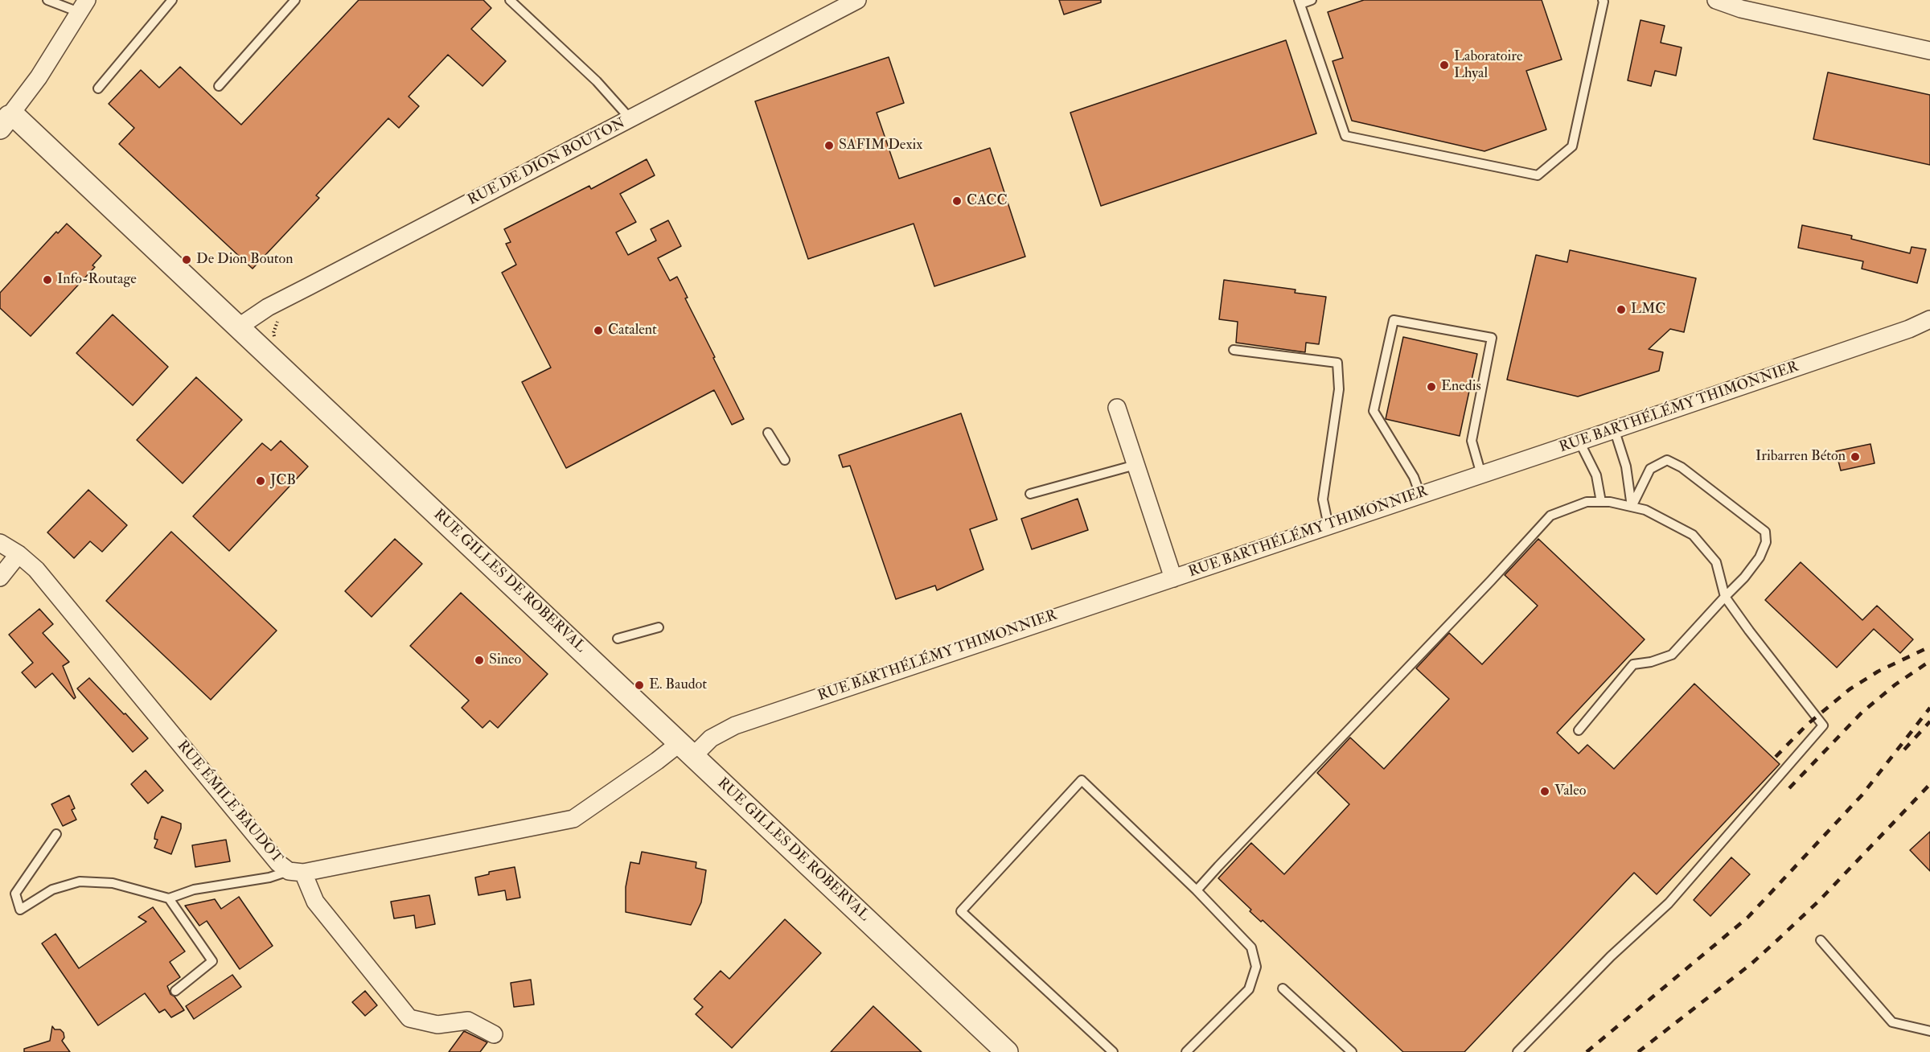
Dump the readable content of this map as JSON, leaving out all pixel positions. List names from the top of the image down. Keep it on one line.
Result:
{"streets":{"street":["RUE DE DION BOUTON","RUE BARTHÉLÉMY THIMONNIER","RUE GILLES DE ROBERVAL","RUE ÉMILE BAUDOT"]},"crossings":[["RUE DE DION BOUTON","RUE GILLES DE ROBERVAL"],["RUE BARTHÉLÉMY THIMONNIER","RUE GILLES DE ROBERVAL"],["RUE BARTHÉLÉMY THIMONNIER","RUE ÉMILE BAUDOT"]],"places":["Laboratoire Lhyal","SAFIM Dexix","CACC","De Dion Bouton","Info-Routage","LMC","Catalent","Enedis","Iribarren Béton","JCB","Sineo","E. Baudot","Valeo"]}
